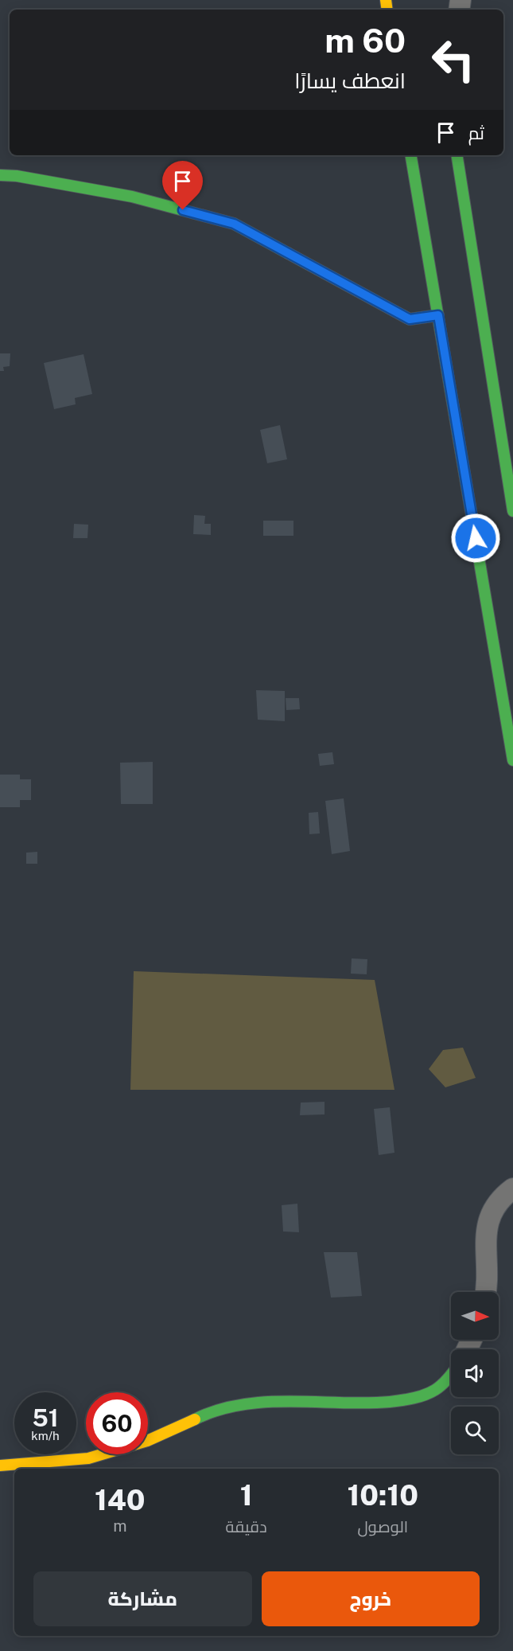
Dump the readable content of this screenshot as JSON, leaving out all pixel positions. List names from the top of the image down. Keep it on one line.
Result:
{"north":"right","page":{"turn":["60 m","انعطف يسارًا"],"then":"ثم","speed":"51 km/h","limit":"60","eta":["10:10","الوصول","1","دقيقة","140","m"],"buttons":["خروج","مشاركة"]}}
